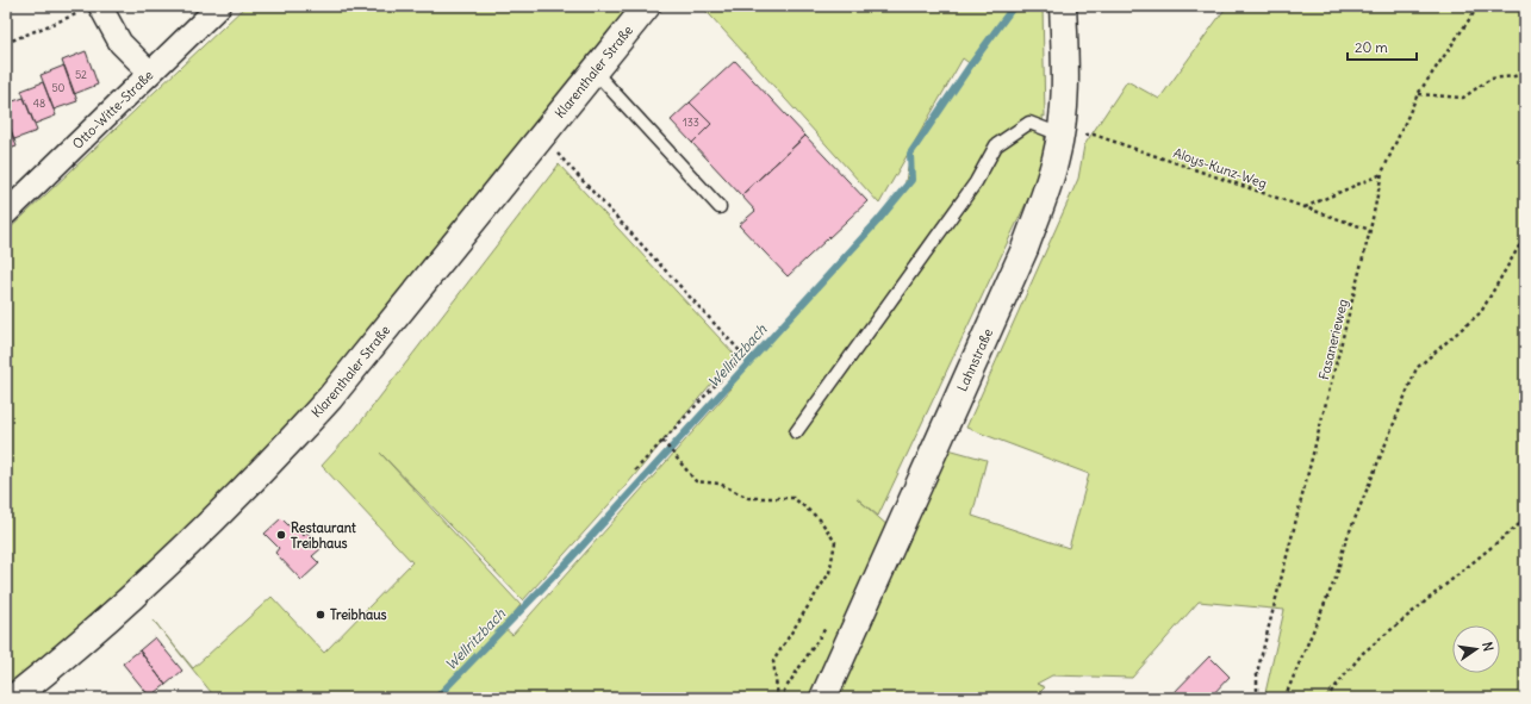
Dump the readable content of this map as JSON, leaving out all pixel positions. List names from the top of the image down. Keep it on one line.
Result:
{"streets":{"main road":["Klarenthaler Straße","Lahnstraße"],"street":["Otto-Witte-Straße"],"path":["Aloys-Kunz-Weg","Fasanerieweg"]},"crossings":[["Aloys-Kunz-Weg","Fasanerieweg"],["Aloys-Kunz-Weg","Lahnstraße"]],"water":["Wellritzbach"],"places":["Restaurant Treibhaus","Treibhaus"],"house_numbers":["52","50","48","133"],"scale_bar":"20 m","north":"right"}
